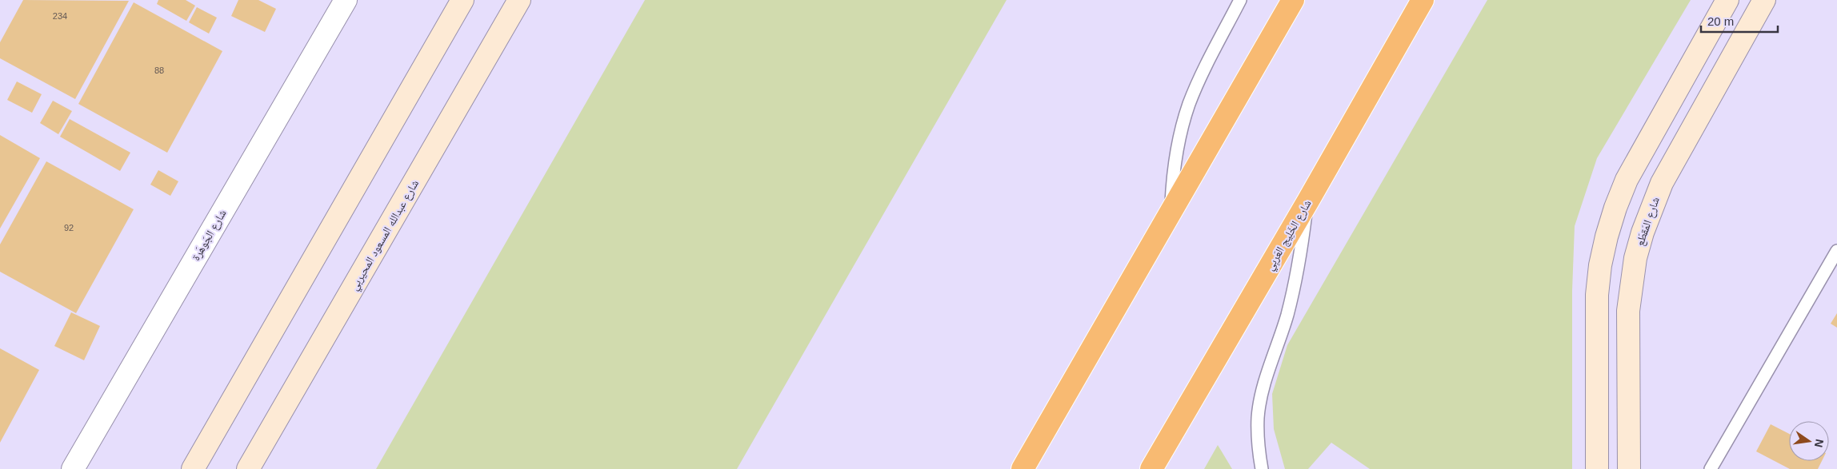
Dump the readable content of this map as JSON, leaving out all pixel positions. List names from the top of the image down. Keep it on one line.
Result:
{"streets":{"highway":["شارع الخَلِيج العَربِي"],"street":["شارع المَقطَع","شارع الجَوهَرة","شارع عبدالله المسعود المحيربي"]},"house_numbers":["234","88","92"],"scale_bar":"20 m","north":"right"}
